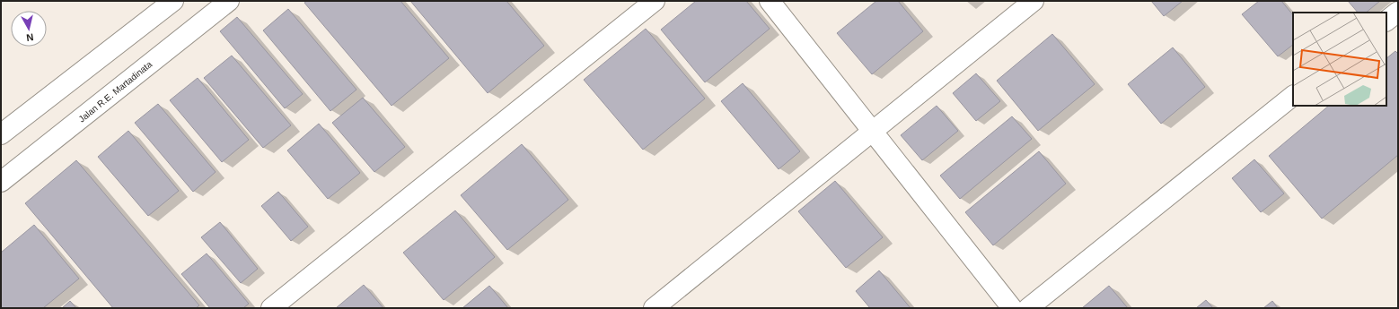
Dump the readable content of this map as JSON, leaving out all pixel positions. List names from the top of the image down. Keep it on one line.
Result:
{"streets":{"main road":["Jalan R.E. Martadinata"]},"north":"bottom"}
